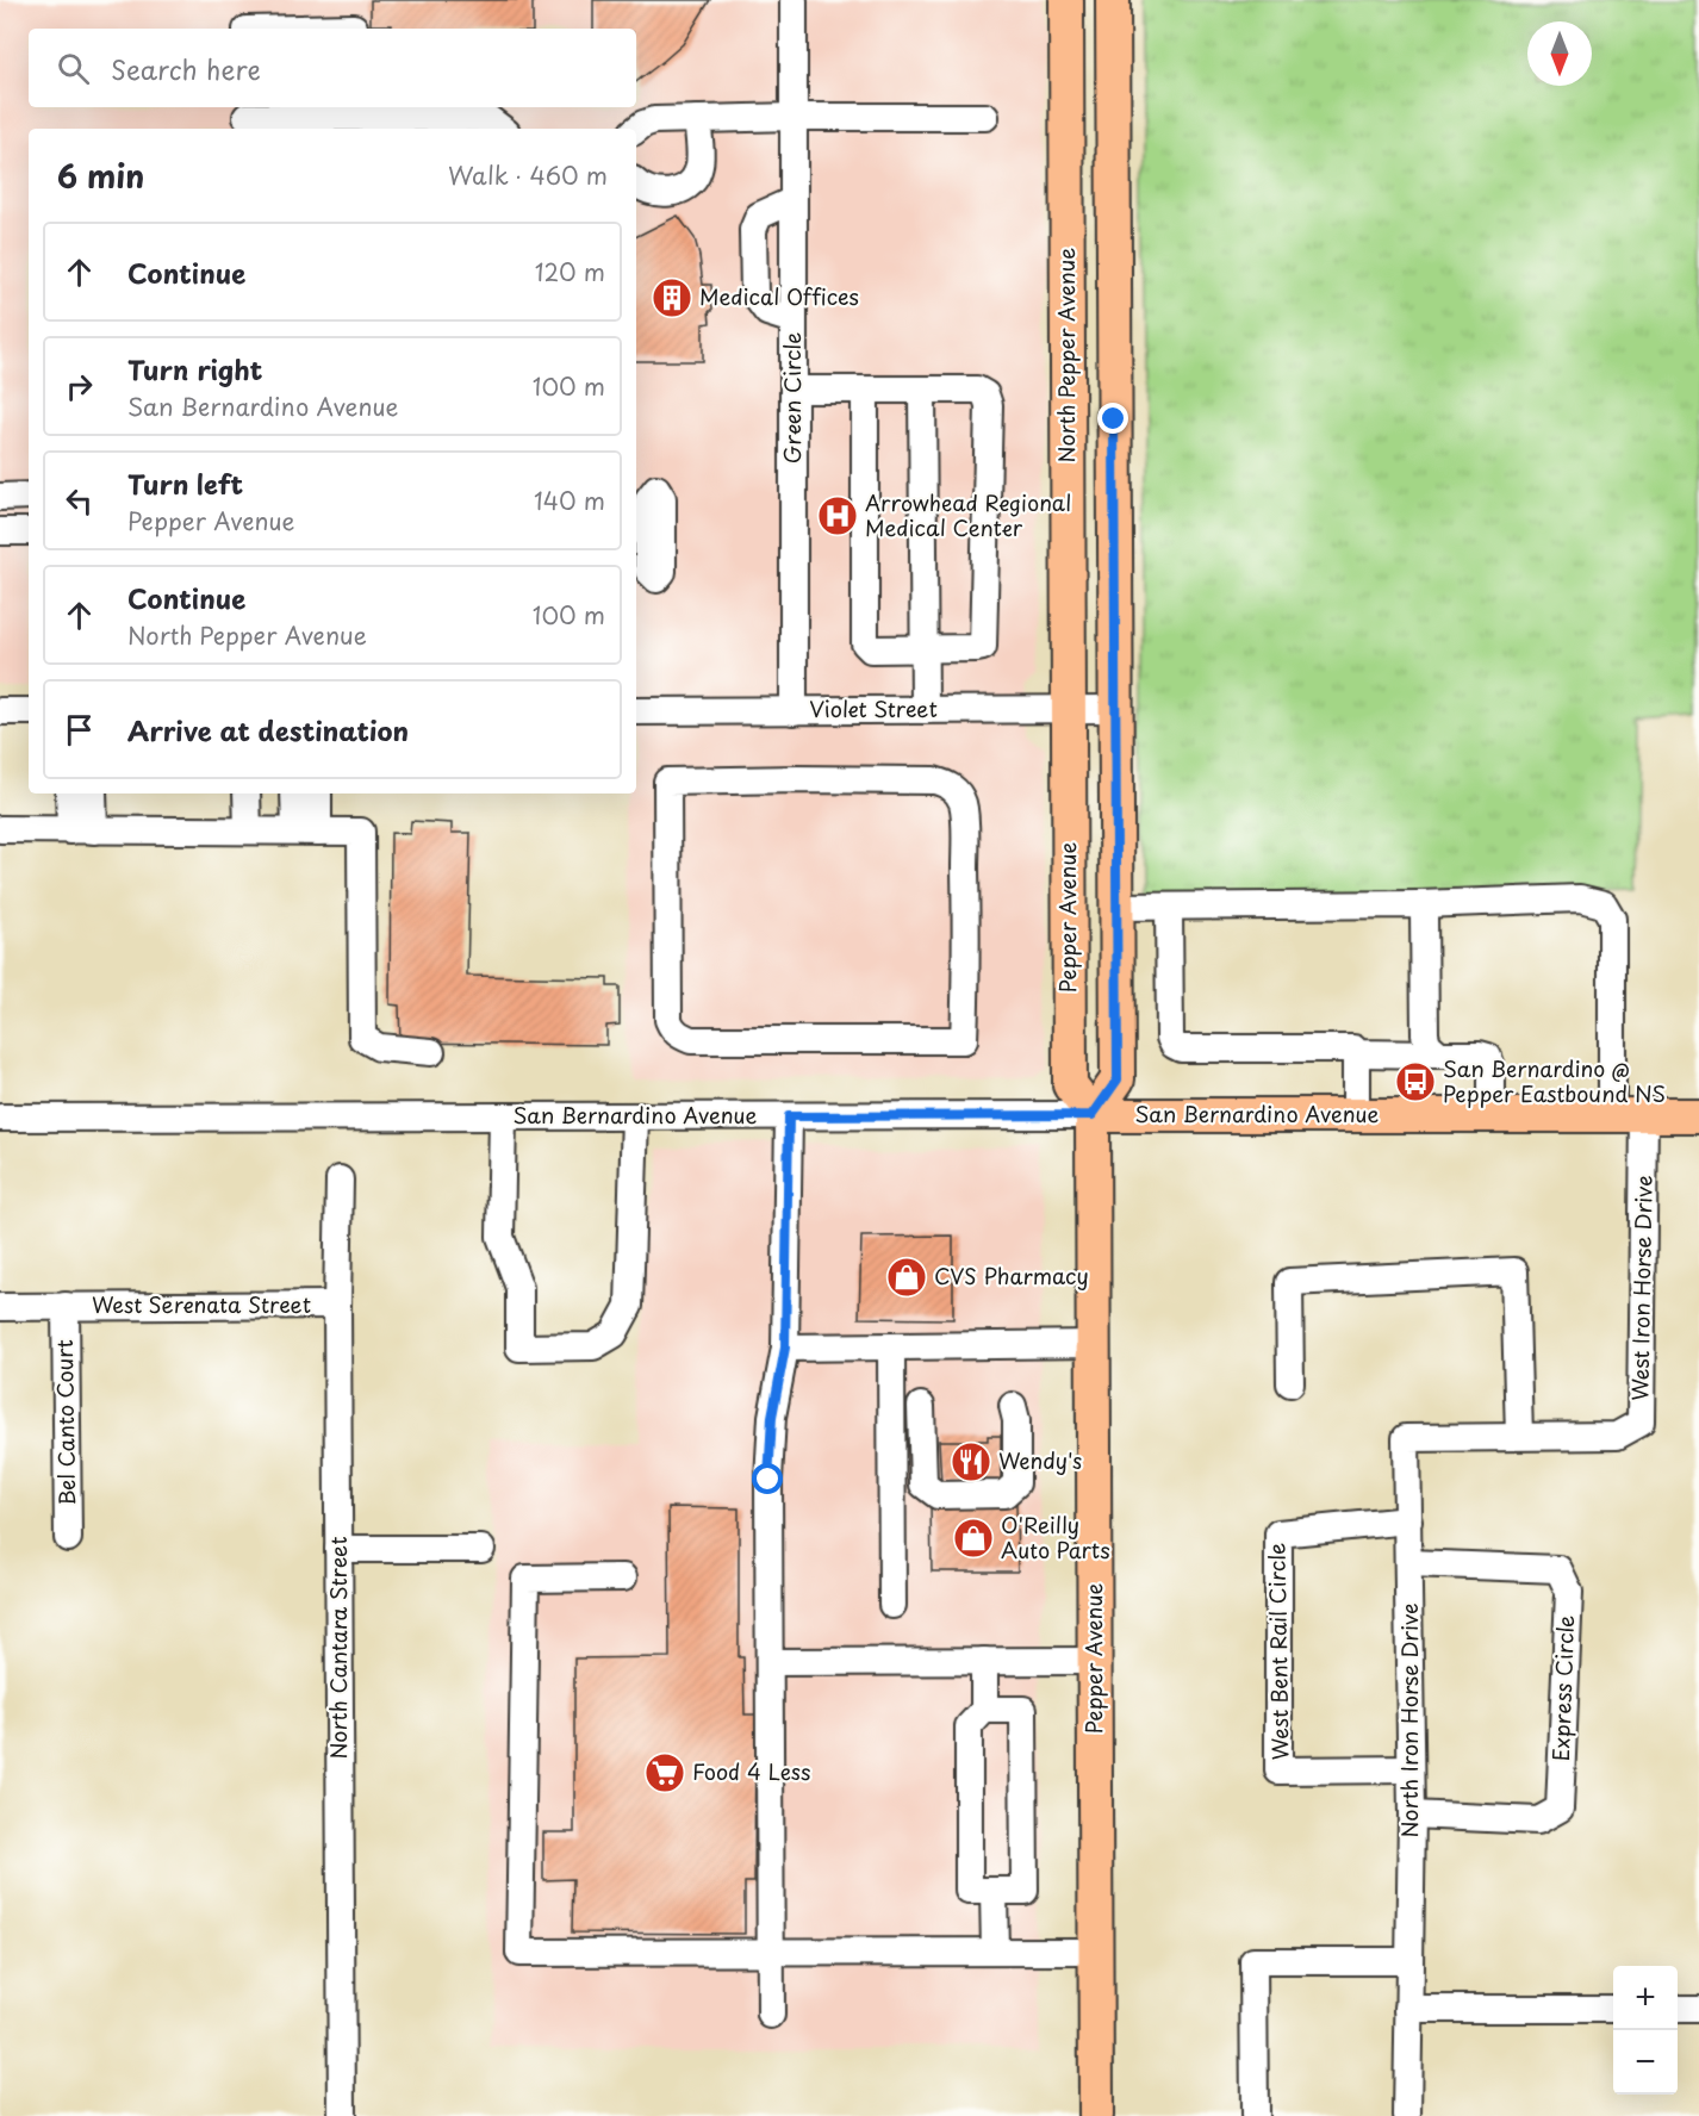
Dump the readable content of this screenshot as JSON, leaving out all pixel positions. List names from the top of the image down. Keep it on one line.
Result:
{"streets":{"main road":["North Pepper Avenue","Pepper Avenue","San Bernardino Avenue"],"street":["Green Circle","Violet Street","West Iron Horse Drive","West Serenata Street","Bel Canto Court","North Cantara Street","West Bent Rail Circle","Express Circle","North Iron Horse Drive"]},"crossings":[["North Pepper Avenue","Violet Street"],["North Pepper Avenue","Pepper Avenue"],["Green Circle","Violet Street"],["Violet Street","Pepper Avenue"],["Pepper Avenue","San Bernardino Avenue"],["San Bernardino Avenue","West Iron Horse Drive"],["West Iron Horse Drive","North Iron Horse Drive"],["West Serenata Street","Bel Canto Court"],["West Serenata Street","North Cantara Street"],["West Bent Rail Circle","North Iron Horse Drive"],["Express Circle","North Iron Horse Drive"]],"places":{"building":["Medical Offices"],"hospital":["Arrowhead Regional Medical Center"],"bus stop":["San Bernardino @ Pepper Eastbound NS"],"shop":["CVS Pharmacy","O'Reilly Auto Parts"],"restaurant":["Wendy's"],"supermarket":["Food 4 Less"]},"north":"bottom","page":{"search":"Search here","heading":["6 min","Walk · 460 m"],"list":[["Continue","120 m"],["Turn right","San Bernardino Avenue","100 m"],["Turn left","Pepper Avenue","140 m"],["Continue","North Pepper Avenue","100 m"],"Arrive at destination"],"map_buttons":["+","−"]}}
